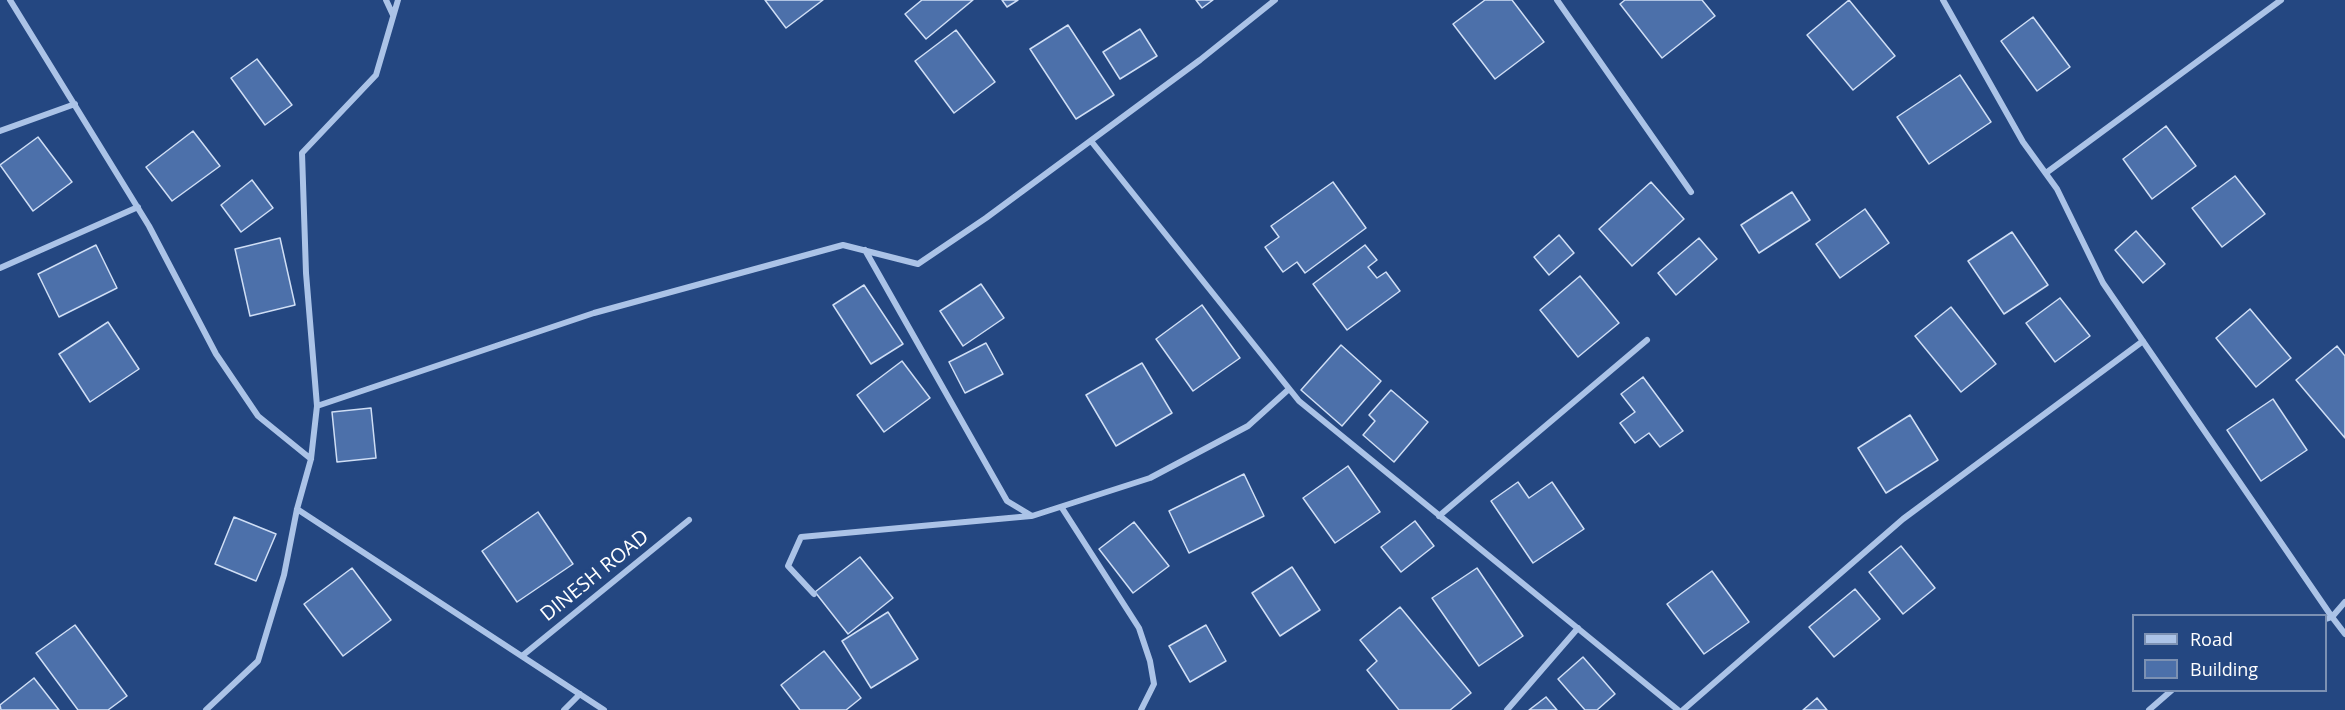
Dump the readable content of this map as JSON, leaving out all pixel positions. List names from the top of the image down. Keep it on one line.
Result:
{"streets":{"street":["DINESH ROAD"]},"legend":["Road","Building"]}
